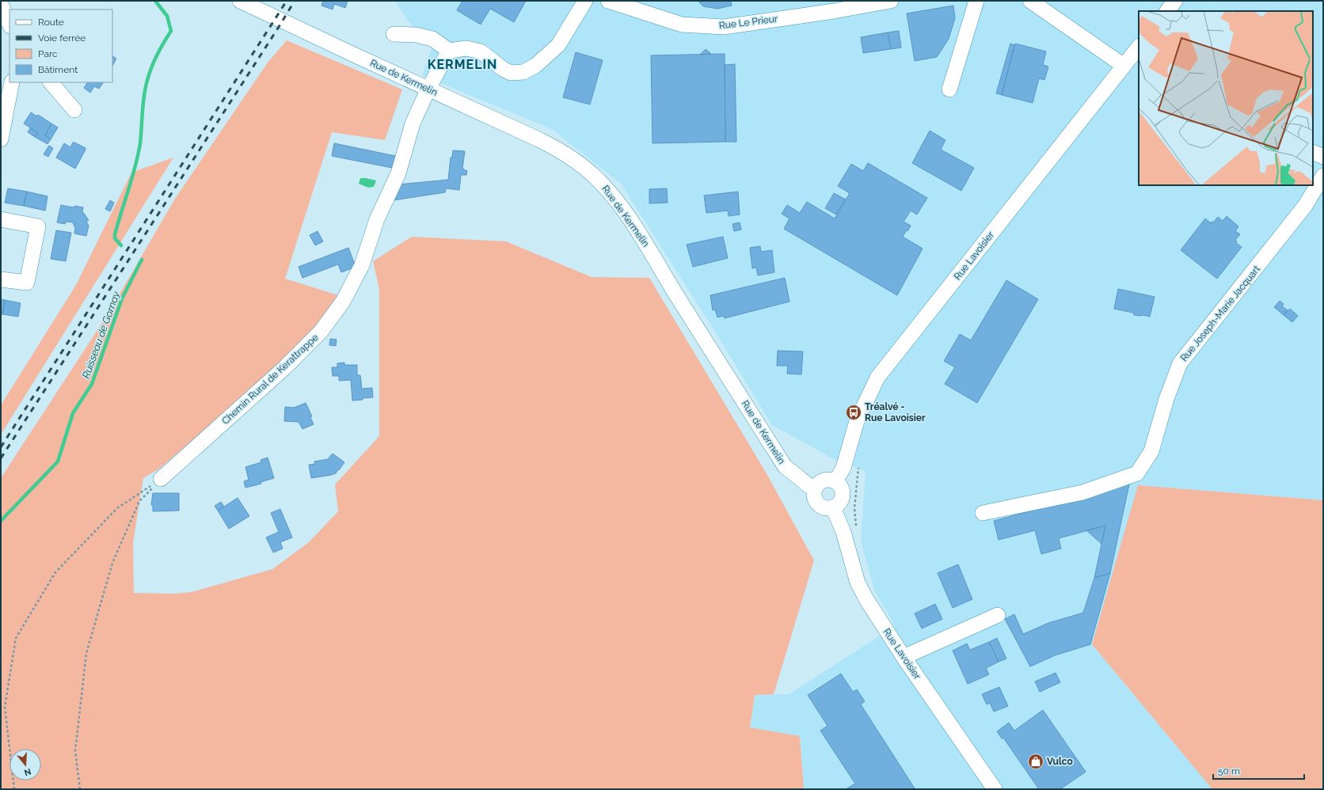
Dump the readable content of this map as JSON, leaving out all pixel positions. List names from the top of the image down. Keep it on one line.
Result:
{"streets":{"street":["Rue Le Prieur","Rue de Kermelin","Rue Lavoisier","Rue Joseph-Marie Jacquart","Chemin Rural de Kerattrappe"]},"crossings":[["Rue de Kermelin","Rue Lavoisier"],["Rue de Kermelin","Chemin Rural de Kerattrappe"]],"districts":["KERMELIN"],"water":["Ruisseau de Gornay"],"places":{"bus stop":["Tréalvé - Rue Lavoisier"],"shop":["Vulco"]},"legend":["Route","Voie ferrée","Parc","Bâtiment"],"scale_bar":"50 m","north":"bottom"}
